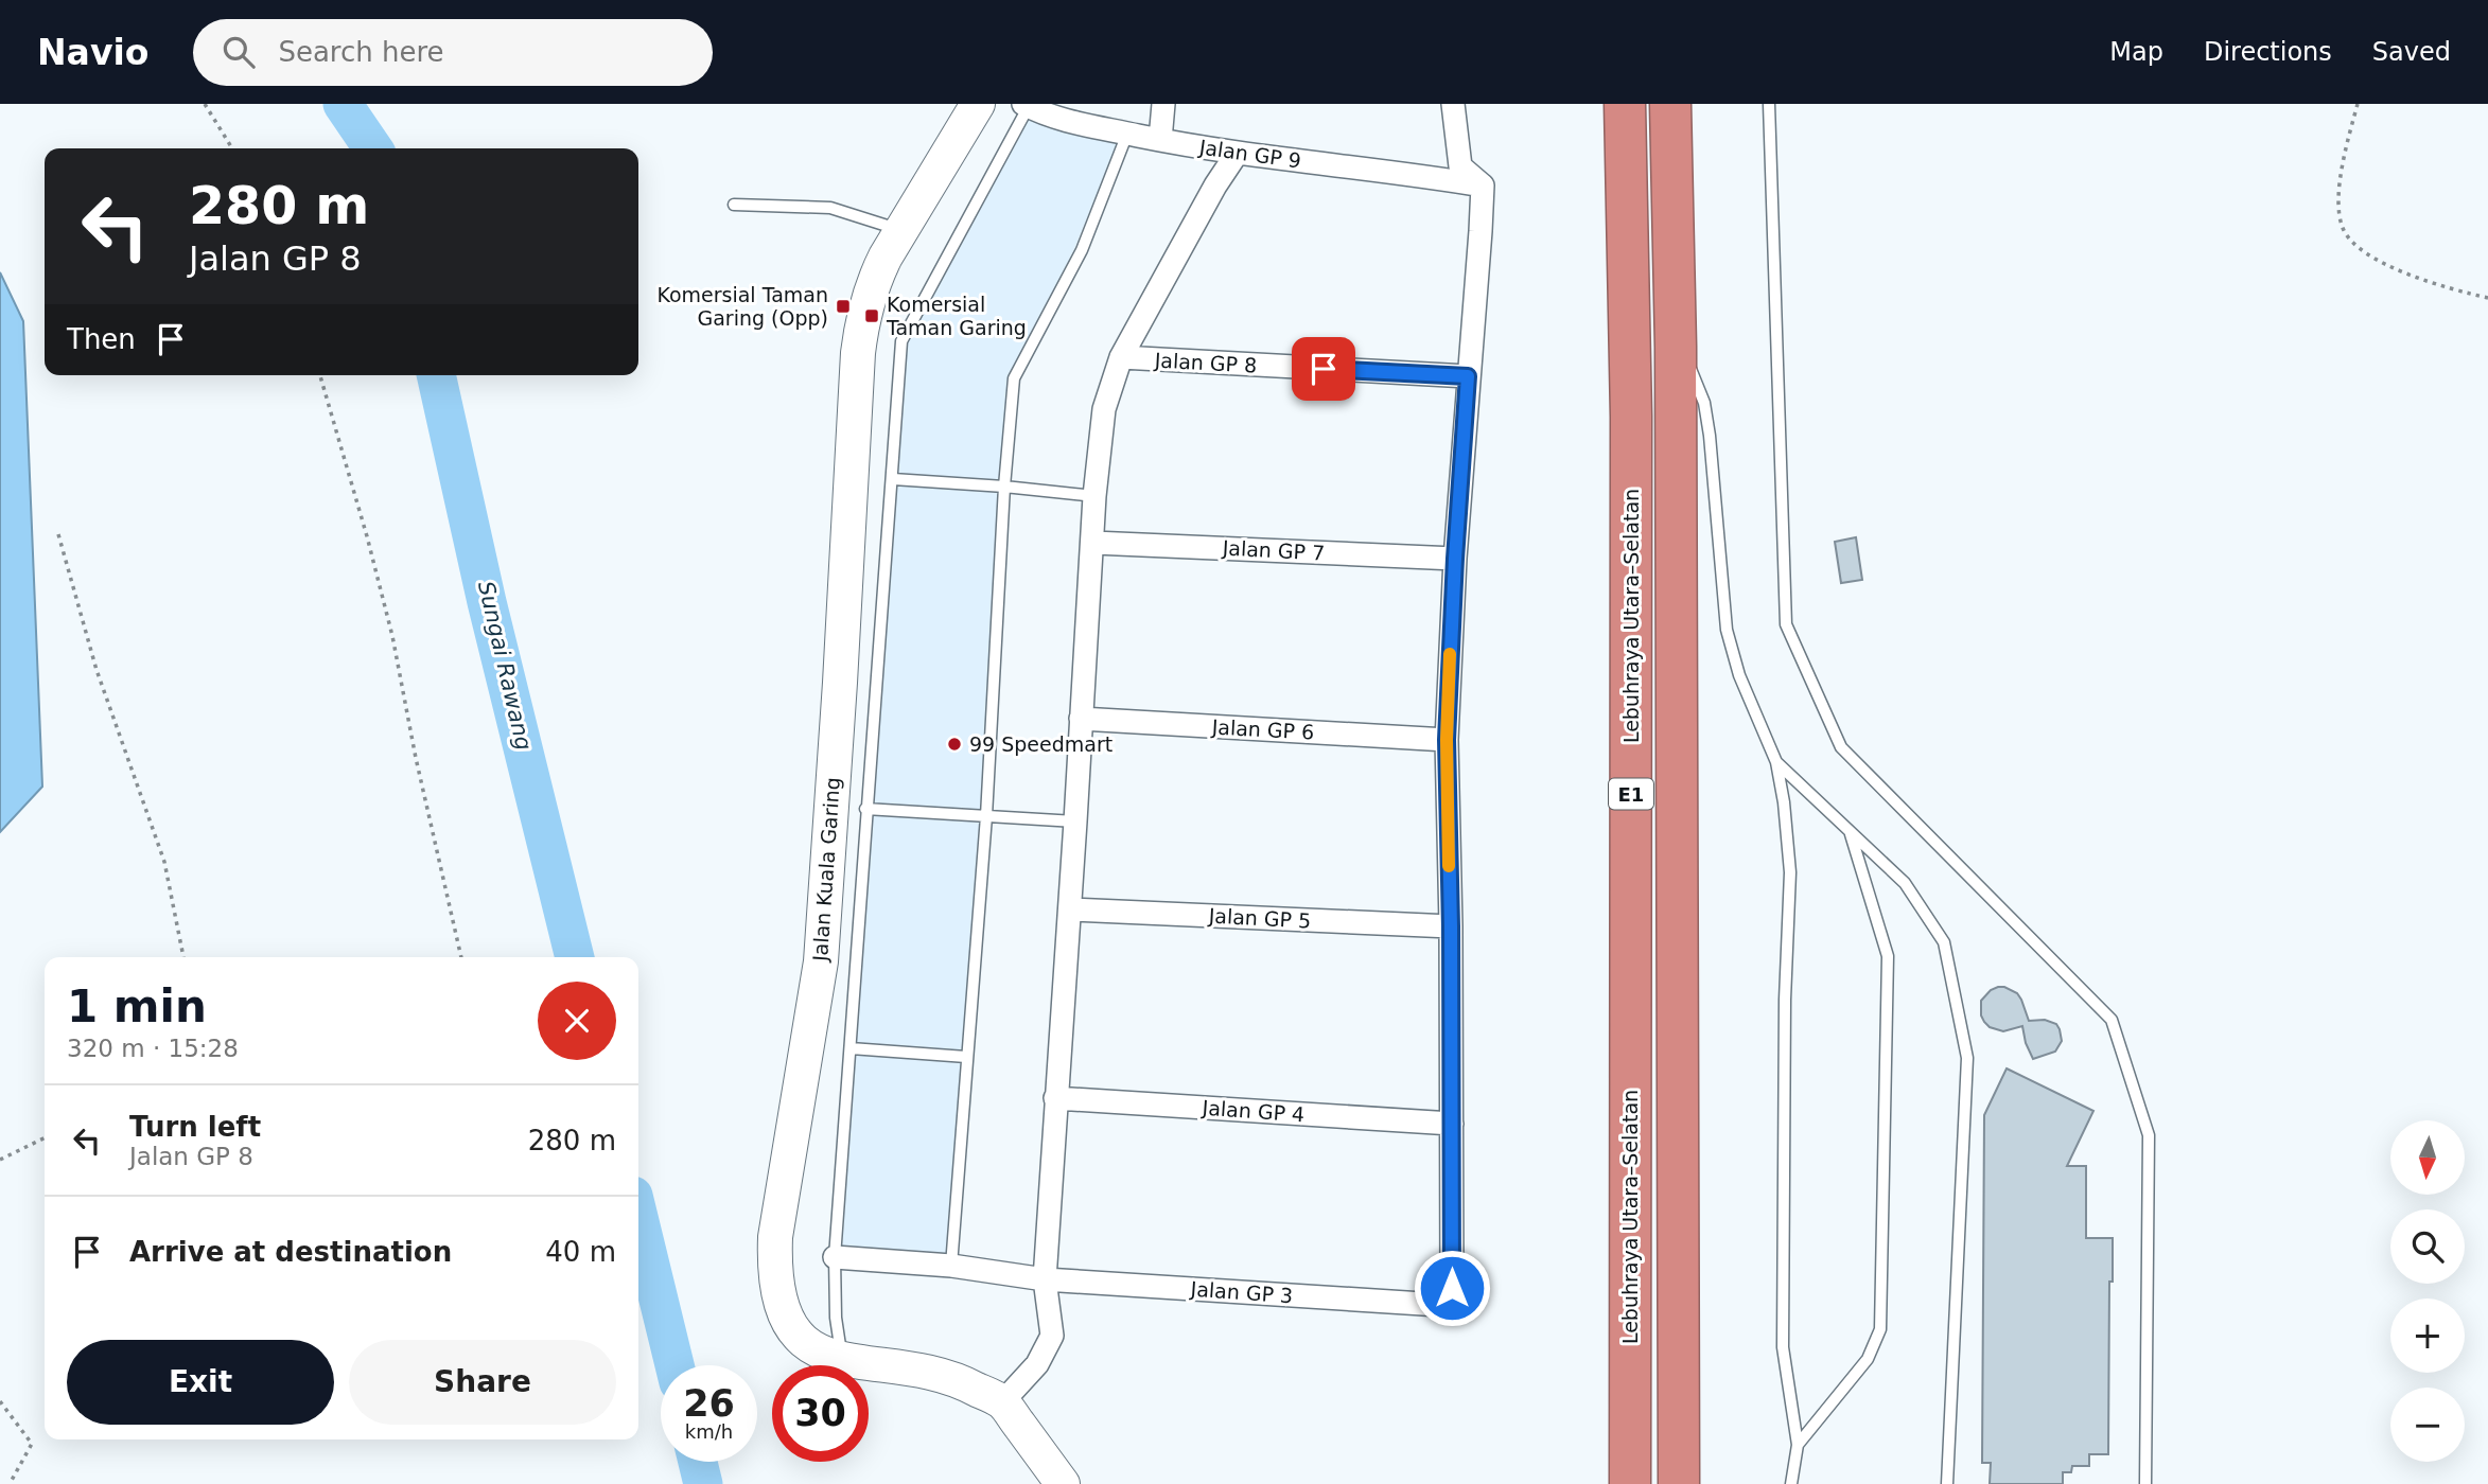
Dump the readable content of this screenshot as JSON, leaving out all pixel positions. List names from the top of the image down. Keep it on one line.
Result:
{"streets":{"highway":["Lebuhraya Utara–Selatan","E1"],"street":["Jalan GP 9","Jalan GP 8","Jalan GP 7","Jalan GP 6","Jalan Kuala Garing","Jalan GP 5","Jalan GP 4","Jalan GP 3"]},"crossings":[["Jalan GP 4","Jalan GP 3"]],"water":["Sungai Rawang"],"places":{"transit":["Komersial Taman Garing (Opp)","Komersial Taman Garing"],"other":["99 Speedmart"]},"north":"bottom","page":{"header":"Navio","search":"Search here","nav":["Map","Directions","Saved"],"turn":["280 m","Jalan GP 8"],"then":"Then","heading":["1 min","320 m · 15:28"],"list":[{"name":"Turn left","note":"Jalan GP 8","value":"280 m"},{"name":"Arrive at destination","value":"40 m"}],"map_buttons":["+","−"],"buttons":["Exit","Share"],"speed":"26 km/h","limit":"30"}}
